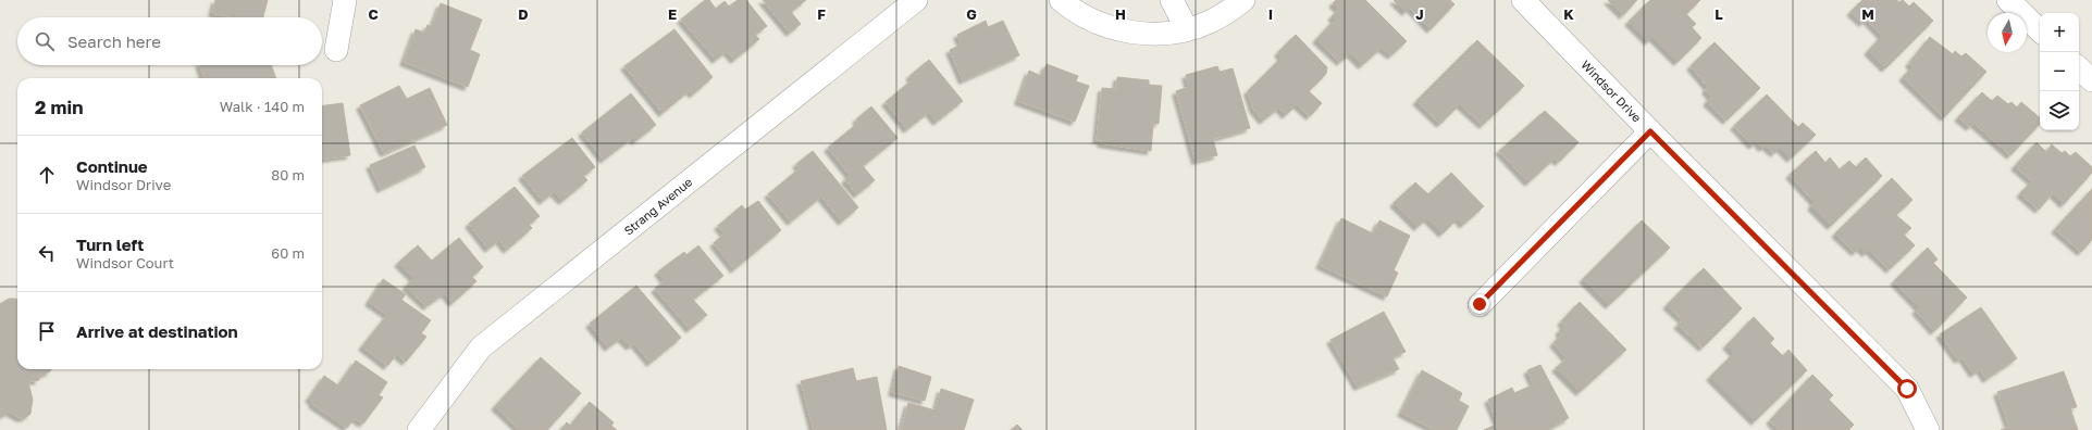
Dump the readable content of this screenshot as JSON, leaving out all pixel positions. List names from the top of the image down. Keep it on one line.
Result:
{"streets":{"street":["Windsor Drive","Strang Avenue"]},"north":"bottom","page":{"map_buttons":["+","−"],"search":"Search here","heading":["2 min","Walk · 140 m"],"list":[["Continue","Windsor Drive","80 m"],["Turn left","Windsor Court","60 m"],"Arrive at destination"]},"grid":{"columns":["C","D","E","F","G","H","I","J","K","L","M"]}}
